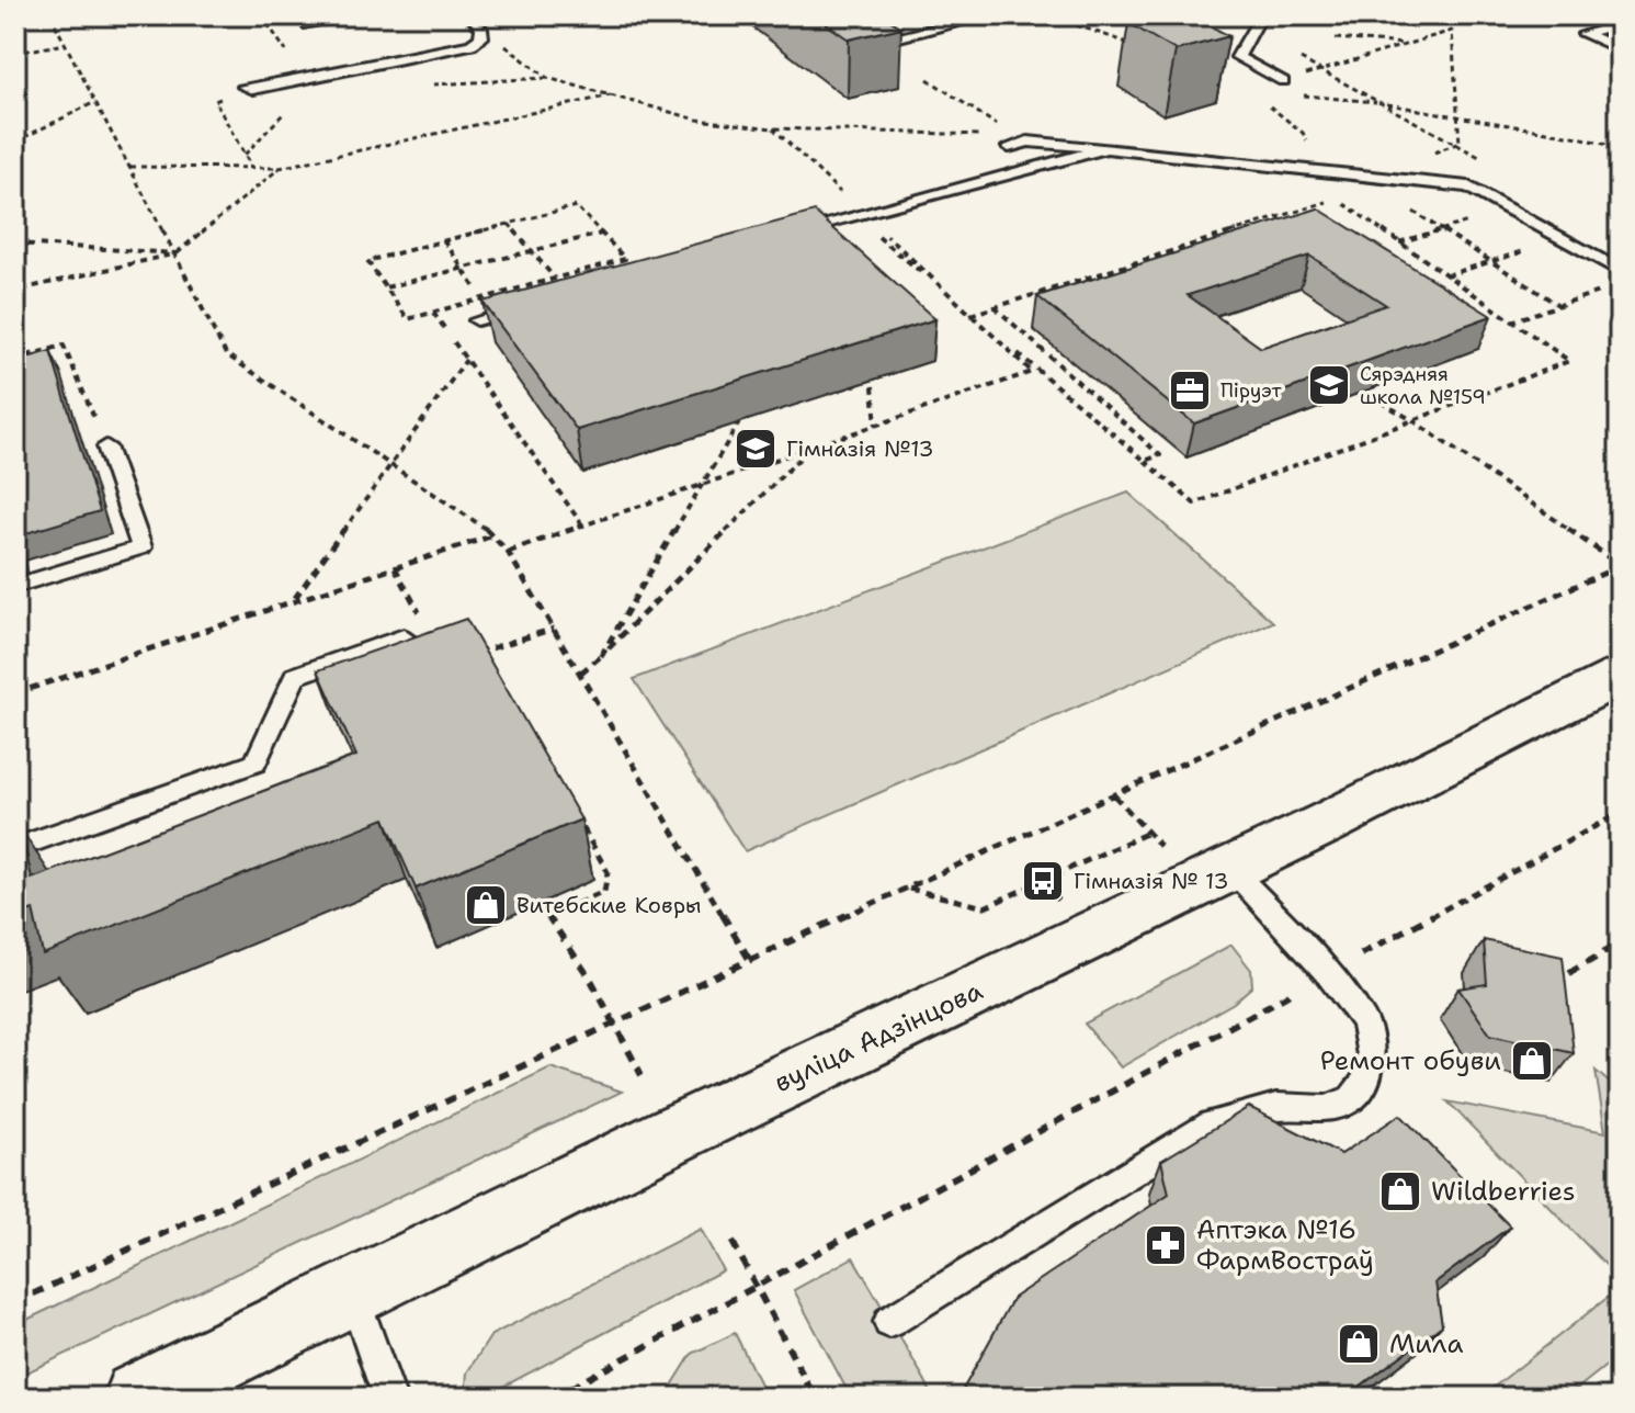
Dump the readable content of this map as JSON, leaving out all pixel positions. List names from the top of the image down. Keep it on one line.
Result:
{"streets":{"main road":["вуліца Адзінцова"]},"places":{"school or university":["Сярэдняя школа №159","Гімназія №13"],"office":["Піруэт"],"bus stop":["Гімназія № 13"],"shop":["Витебские Ковры","Ремонт обуви","Wildberries","Мила"],"pharmacy":["Аптэка №16 ФармВостраў"]}}
